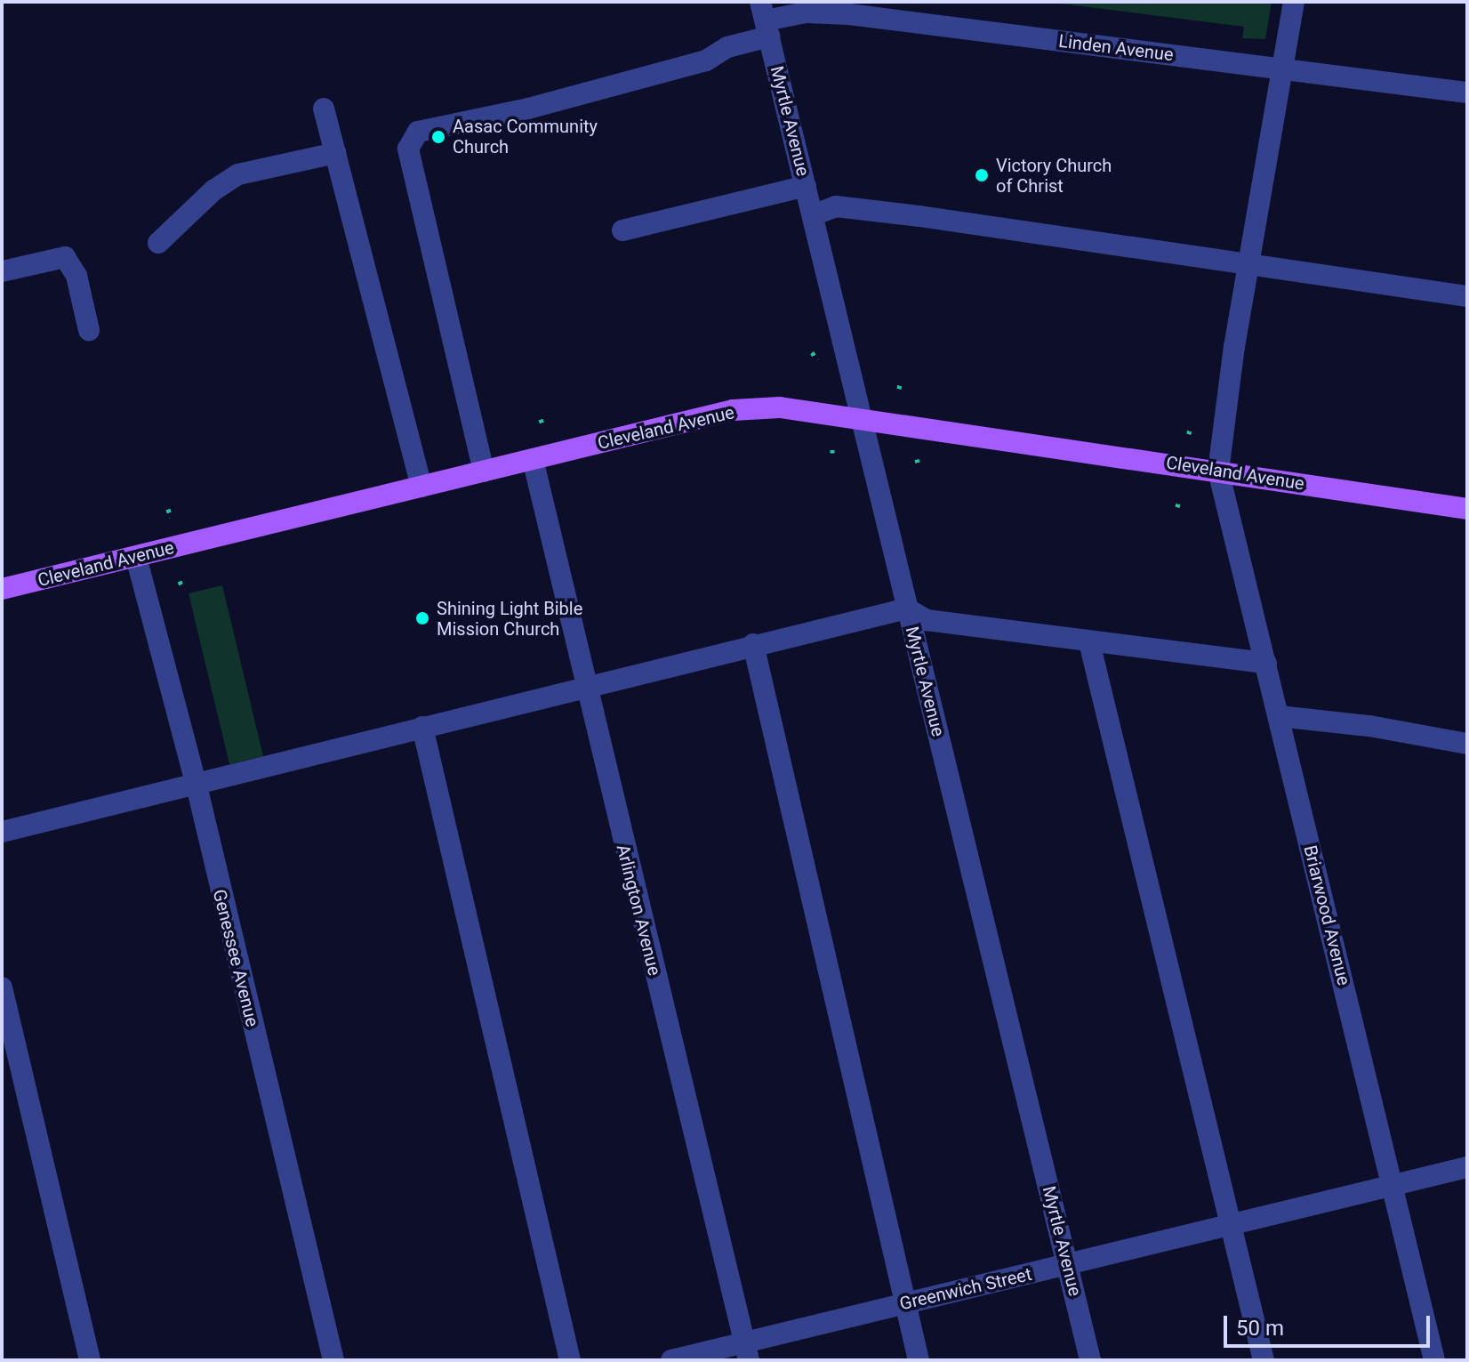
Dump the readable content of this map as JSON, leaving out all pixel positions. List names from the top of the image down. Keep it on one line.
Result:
{"streets":{"main road":["Cleveland Avenue"],"street":["Linden Avenue","Myrtle Avenue","Arlington Avenue","Briarwood Avenue","Genessee Avenue","Greenwich Street"]},"crossings":[["Linden Avenue","Myrtle Avenue"],["Linden Avenue","Cleveland Avenue"],["Myrtle Avenue","Cleveland Avenue"],["Myrtle Avenue","Greenwich Street"],["Cleveland Avenue","Arlington Avenue"],["Cleveland Avenue","Briarwood Avenue"],["Cleveland Avenue","Genessee Avenue"],["Arlington Avenue","Greenwich Street"],["Briarwood Avenue","Greenwich Street"]],"places":["Aasac Community Church","Victory Church of Christ","Shining Light Bible Mission Church"],"scale_bar":"50 m"}
